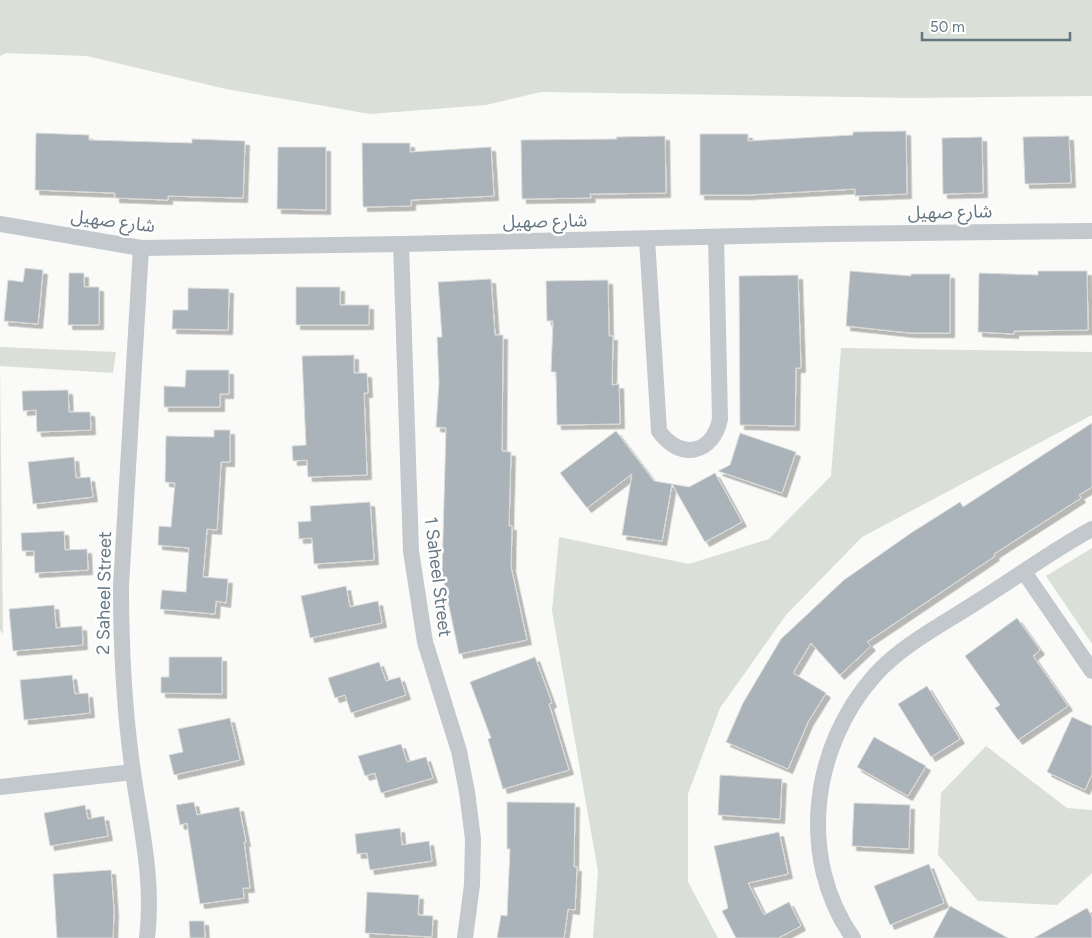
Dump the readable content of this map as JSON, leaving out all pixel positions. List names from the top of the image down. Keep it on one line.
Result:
{"streets":{"street":["شارع صهيل","1 Saheel Street","2 Saheel Street"]},"crossings":[["شارع صهيل","1 Saheel Street"],["شارع صهيل","2 Saheel Street"]],"scale_bar":"50 m"}
